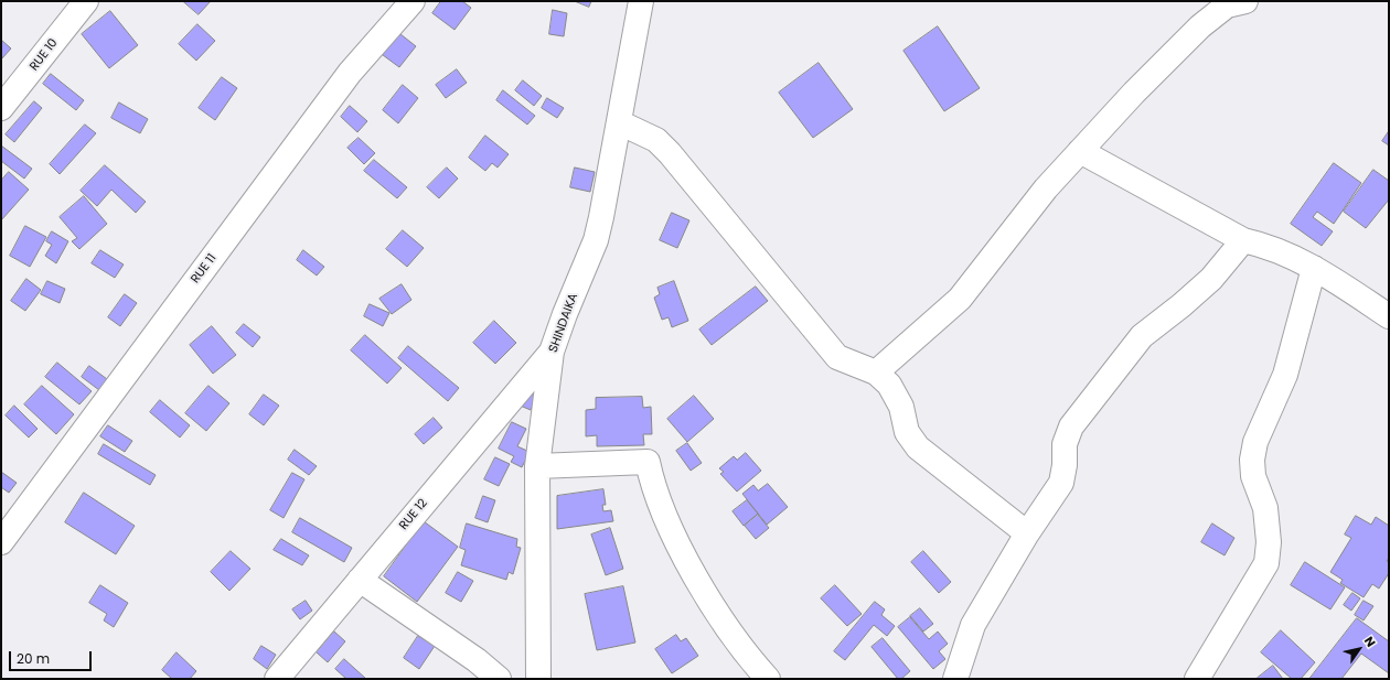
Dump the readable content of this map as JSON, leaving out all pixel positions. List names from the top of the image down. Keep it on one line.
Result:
{"streets":{"street":["RUE 10","RUE 11","SHINDAIKA","RUE 12"]},"crossings":[["SHINDAIKA","RUE 12"]],"scale_bar":"20 m","north":"top right"}
